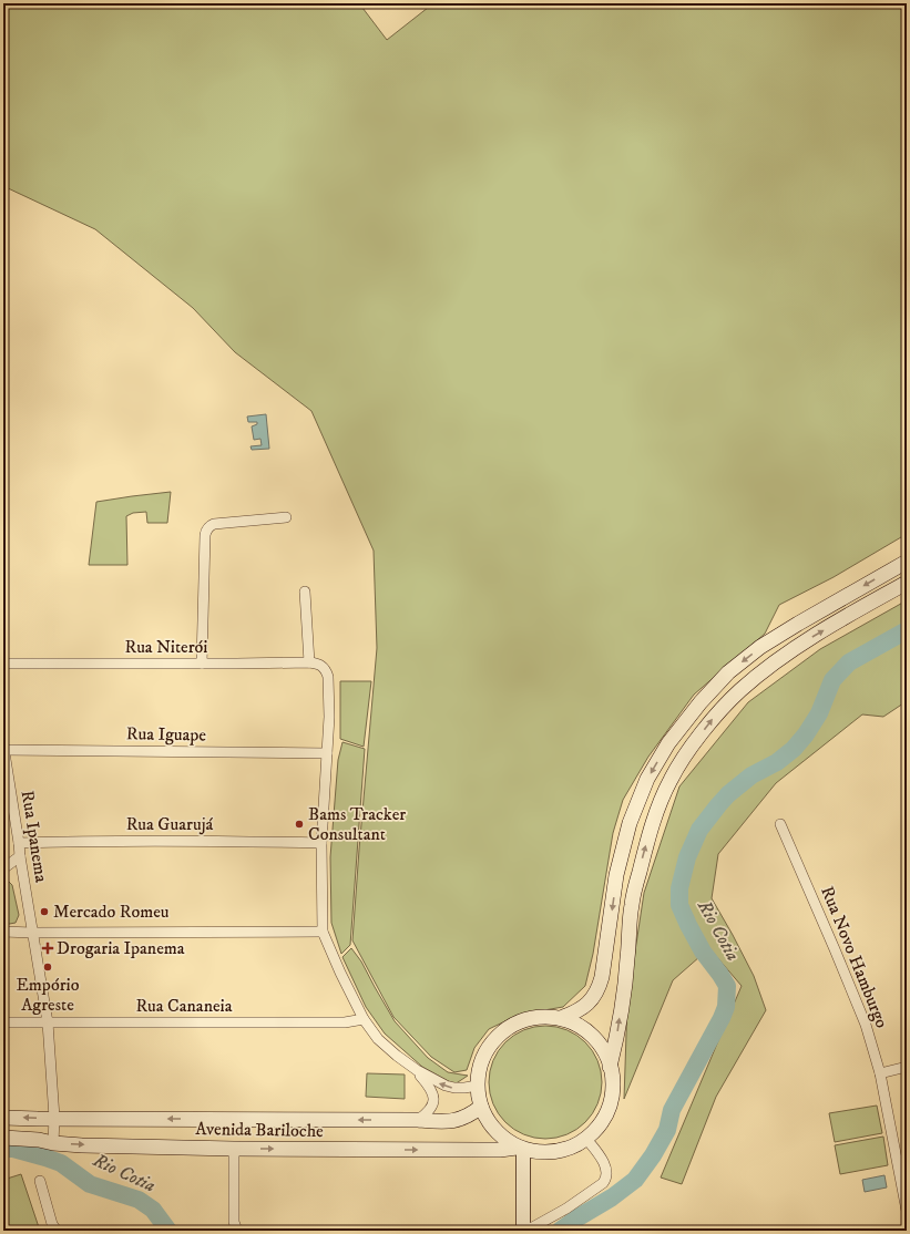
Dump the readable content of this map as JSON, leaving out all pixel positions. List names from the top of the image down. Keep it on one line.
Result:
{"streets":{"main road":["Avenida Bariloche"],"street":["Rua Niterói","Rua Iguape","Rua Guarujá","Rua Ipanema","Rua Novo Hamburgo","Rua Cananeia"]},"crossings":[["Rua Niterói","Rua Iguape"],["Rua Iguape","Rua Ipanema"],["Rua Guarujá","Rua Ipanema"],["Rua Ipanema","Rua Cananeia"],["Rua Ipanema","Avenida Bariloche"]],"water":["Rio Cotia"],"places":{"other":["Bams Tracker Consultant","Mercado Romeu","Empório Agreste"],"health":["Drogaria Ipanema"]}}
